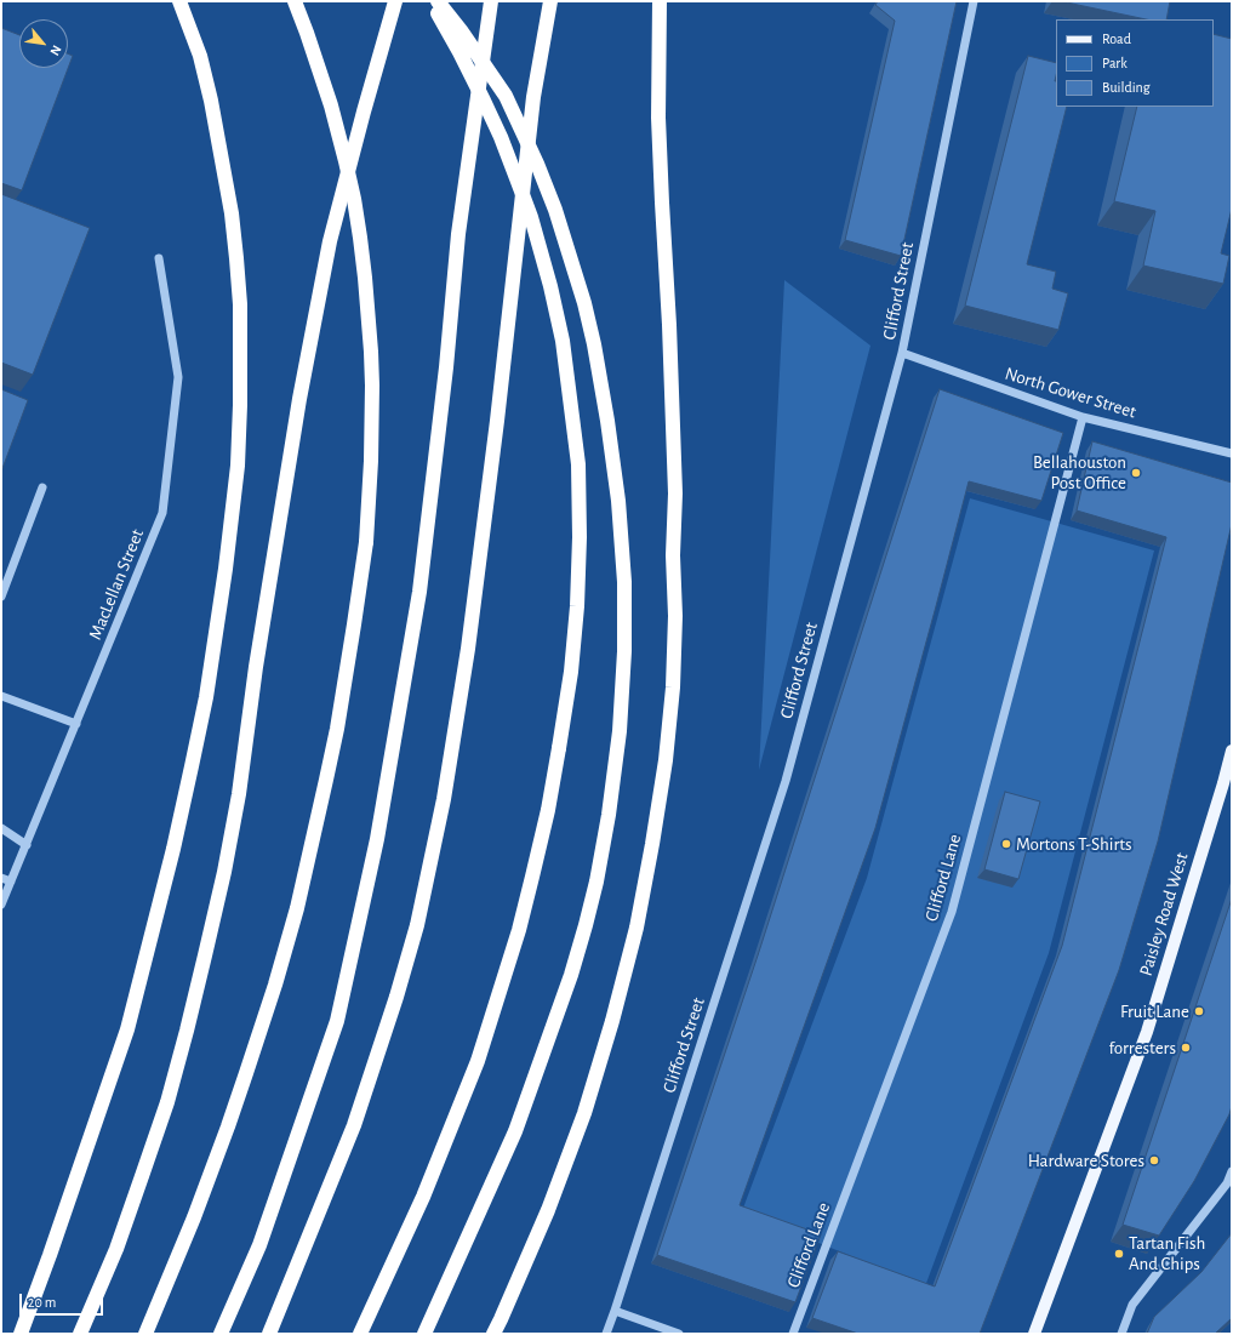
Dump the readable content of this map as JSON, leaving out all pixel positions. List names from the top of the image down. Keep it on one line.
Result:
{"streets":{"main road":["Paisley Road West"],"street":["Clifford Street","North Gower Street","MacLellan Street","Clifford Lane"]},"crossings":[["Clifford Street","North Gower Street"],["North Gower Street","Clifford Lane"]],"places":["Bellahouston Post Office","Mortons T-Shirts","Fruit Lane","forresters","Hardware Stores","Tartan Fish And Chips"],"legend":["Road","Park","Building"],"scale_bar":"20 m","north":"bottom right"}
